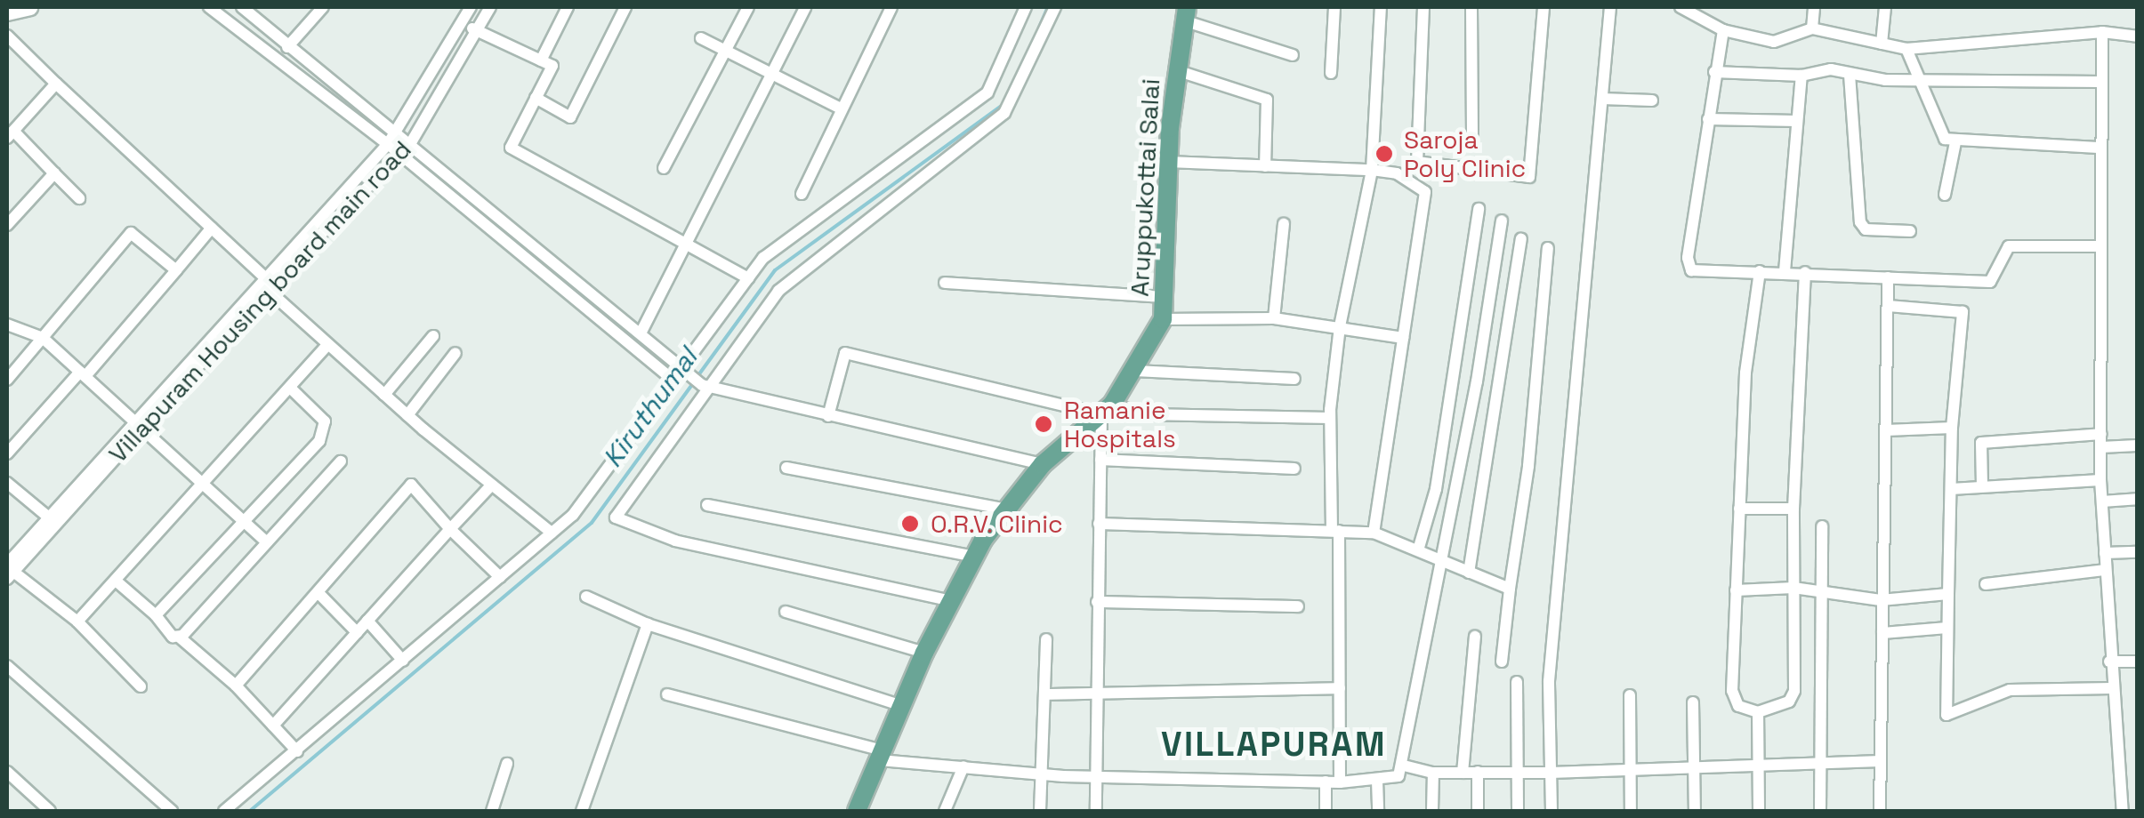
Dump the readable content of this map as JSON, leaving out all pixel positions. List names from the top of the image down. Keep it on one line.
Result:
{"streets":{"main road":["Aruppukottai Salai"],"street":["Villapuram Housing board main road"]},"districts":["VILLAPURAM"],"water":["Kiruthumal"],"places":["Saroja Poly Clinic","Ramanie Hospitals","O.R.V. Clinic"]}
